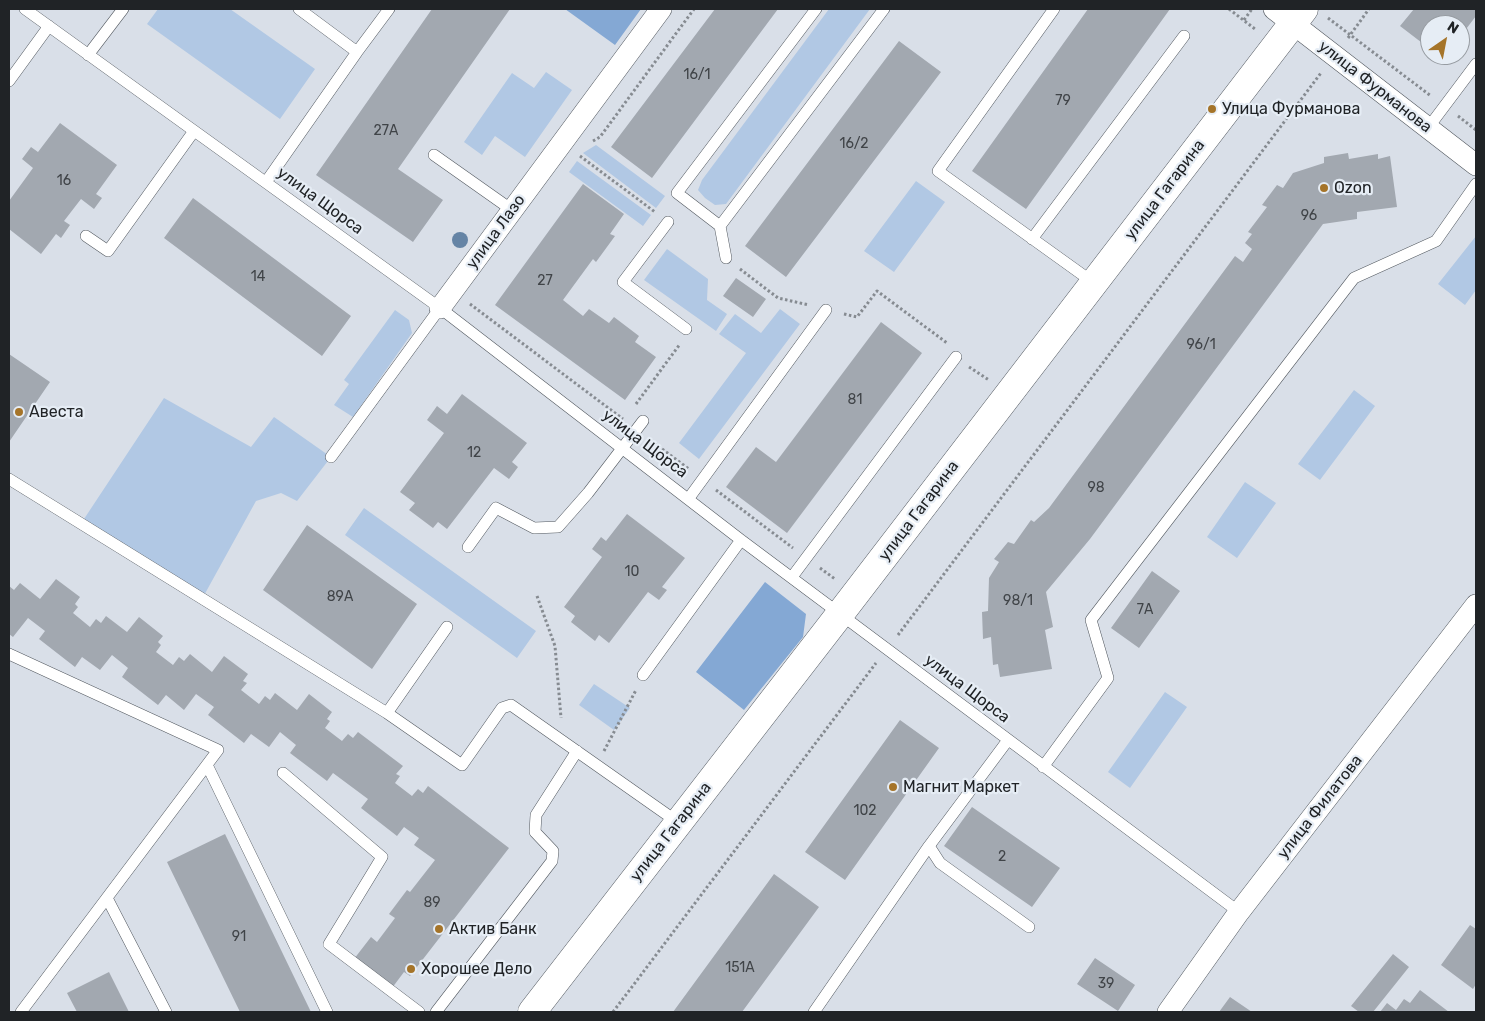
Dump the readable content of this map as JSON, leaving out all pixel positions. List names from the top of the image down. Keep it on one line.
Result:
{"streets":{"main road":["улица Гагарина"],"street":["улица Фурманова","улица Лазо","улица Филатова"],"lane":["улица Щорса"]},"crossings":[["улица Фурманова","улица Гагарина"],["улица Гагарина","улица Щорса"],["улица Щорса","улица Лазо"],["улица Щорса","улица Филатова"]],"places":["Улица Фурманова","Ozon","Авеста","Магнит Маркет","Актив Банк","Хорошее Дело"],"house_numbers":["16/1","79","27А","16/2","16","96","14","27","96/1","81","12","98","10","89А","98/1","7А","102","2","89","91","151А","39"],"north":"top right"}
